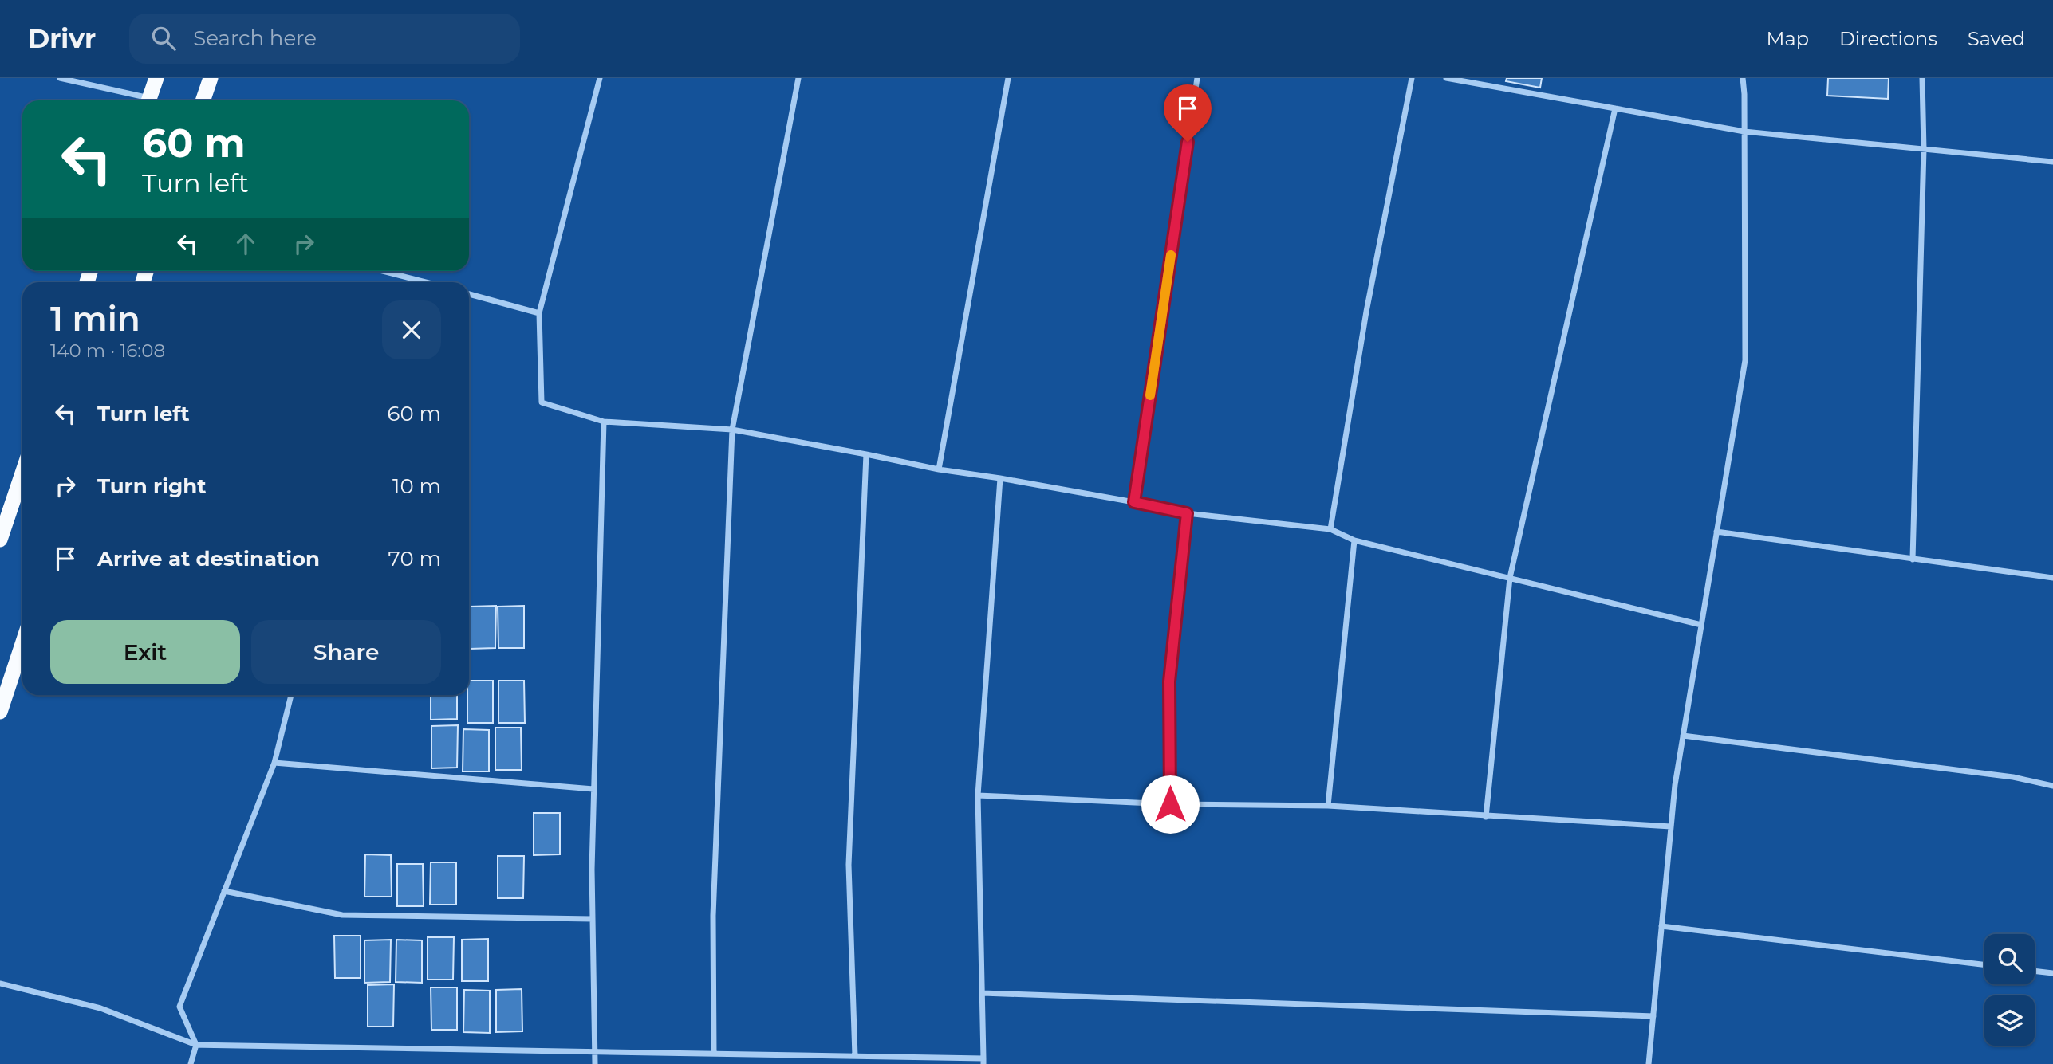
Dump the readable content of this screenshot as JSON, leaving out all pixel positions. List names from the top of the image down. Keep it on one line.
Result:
{"page":{"header":"Drivr","search":"Search here","nav":["Map","Directions","Saved"],"turn":["60 m","Turn left"],"heading":["1 min","140 m · 16:08"],"list":[{"name":"Turn left","value":"60 m"},{"name":"Turn right","value":"10 m"},{"name":"Arrive at destination","value":"70 m"}],"buttons":["Exit","Share"]}}
